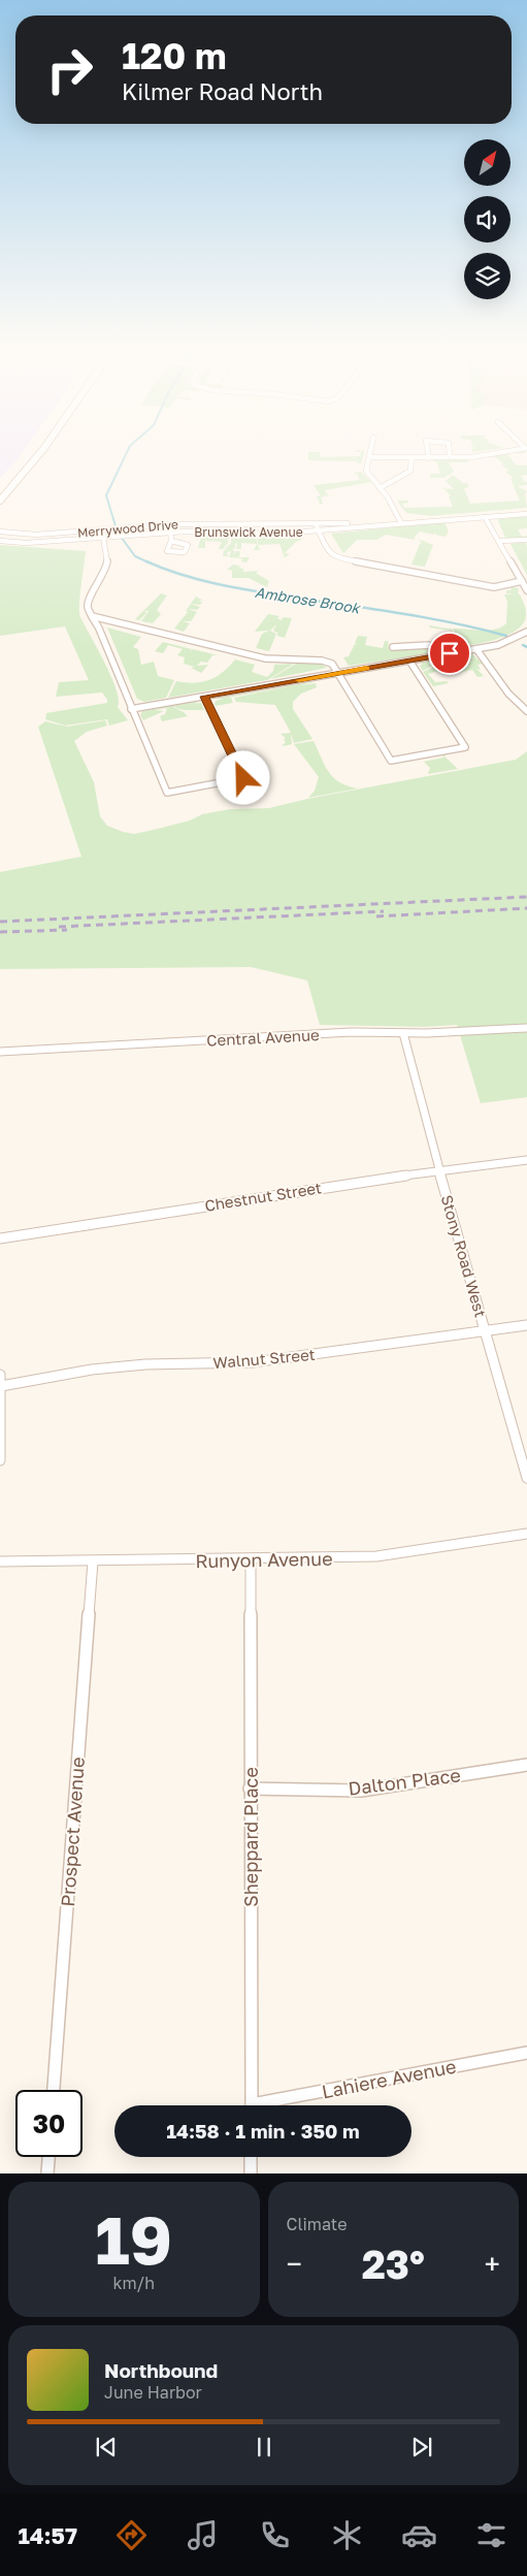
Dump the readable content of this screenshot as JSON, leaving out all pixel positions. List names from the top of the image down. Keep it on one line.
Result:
{"streets":{"street":["Merrywood Drive","Brunswick Avenue","Central Avenue","Chestnut Street","Stony Road West","Walnut Street","Runyon Avenue","Dalton Place","Prospect Avenue","Sheppard Place","Lahiere Avenue"]},"crossings":[["Merrywood Drive","Brunswick Avenue"],["Central Avenue","Stony Road West"],["Chestnut Street","Stony Road West"],["Stony Road West","Walnut Street"],["Runyon Avenue","Prospect Avenue"],["Runyon Avenue","Sheppard Place"],["Dalton Place","Sheppard Place"]],"water":["Ambrose Brook"],"north":"top right","page":{"turn":["120 m","Kilmer Road North"],"limit":"30","trip":"14:58 · 1 min · 350 m","tile":[["19","km/h"],"Climate"],"heat":["−","23°","+"],"song":["Northbound","June Harbor"],"tabs":"14:57"}}
